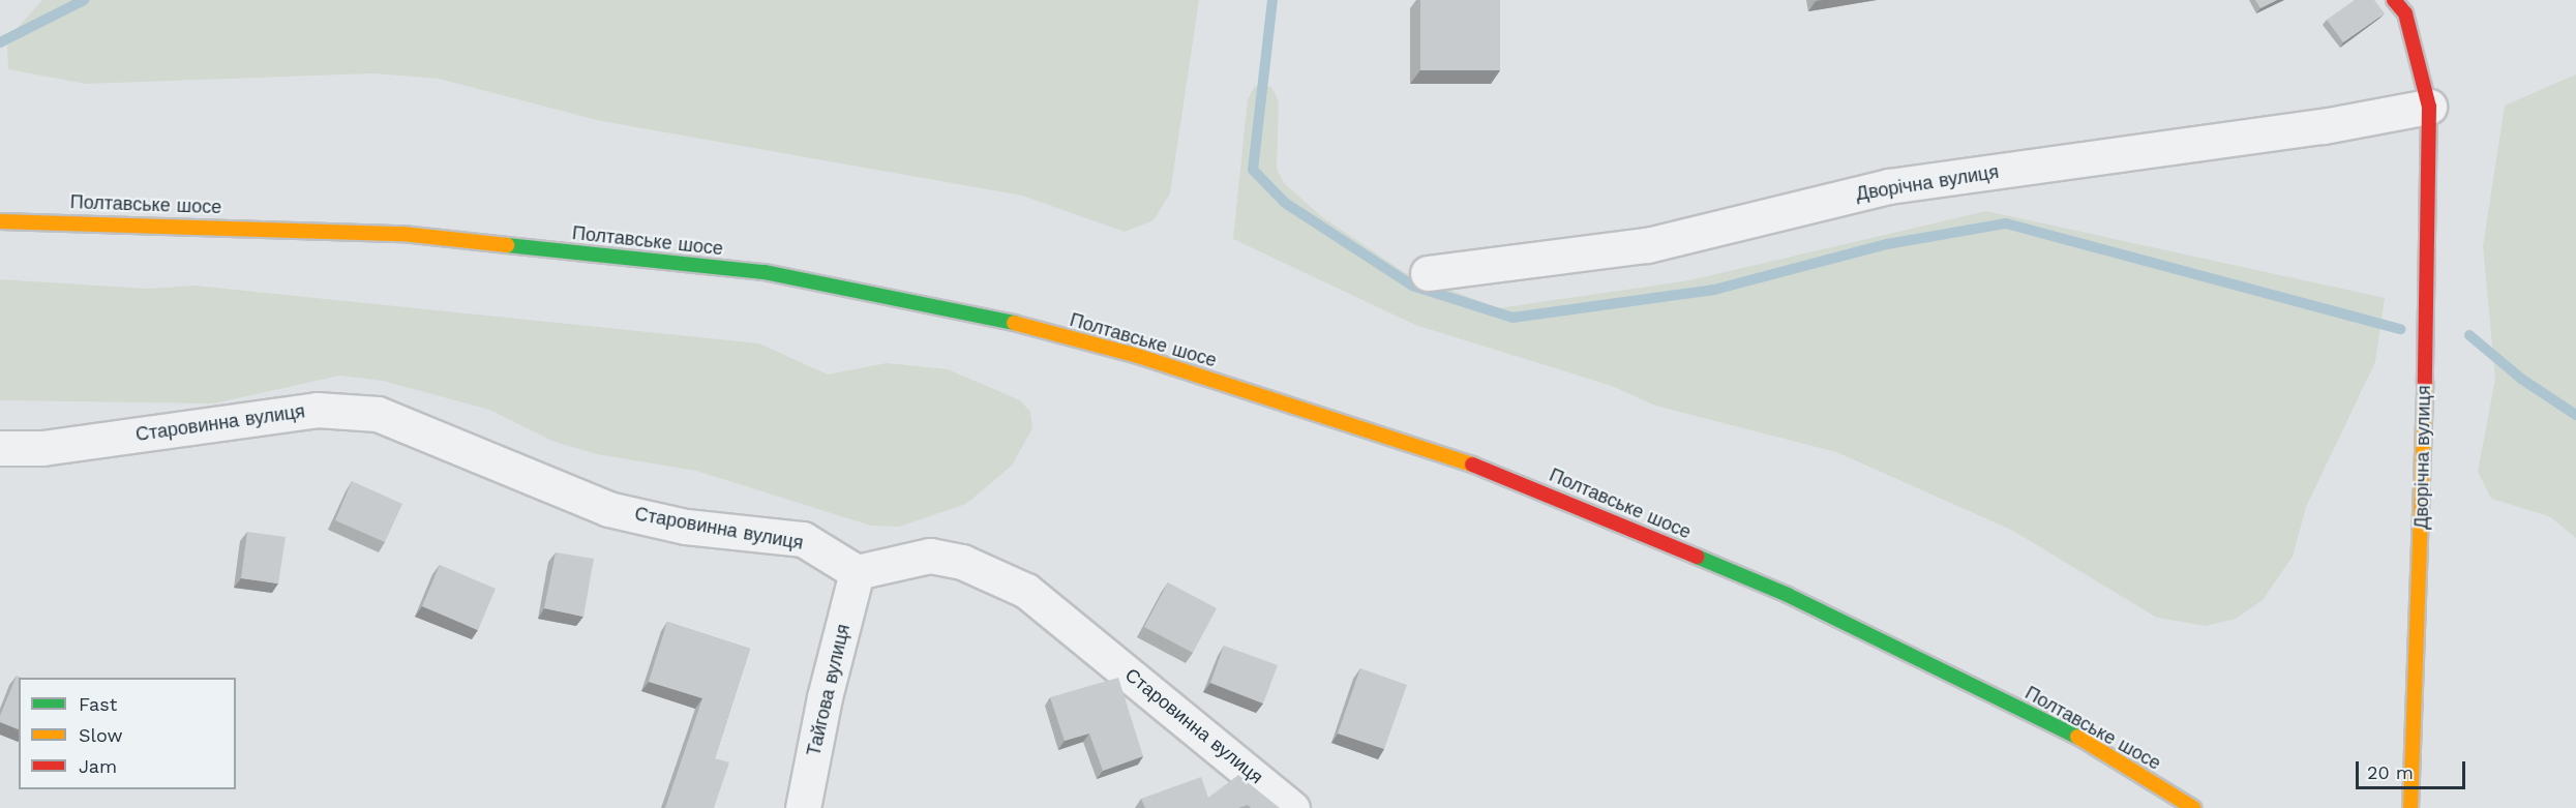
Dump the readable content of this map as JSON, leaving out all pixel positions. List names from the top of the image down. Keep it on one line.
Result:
{"streets":{"main road":["Дворічна вулиця","Полтавське шосе"],"street":["Старовинна вулиця","Тайгова вулиця"]},"crossings":[["Старовинна вулиця","Тайгова вулиця"]],"legend":["Fast","Slow","Jam"],"scale_bar":"20 m"}
